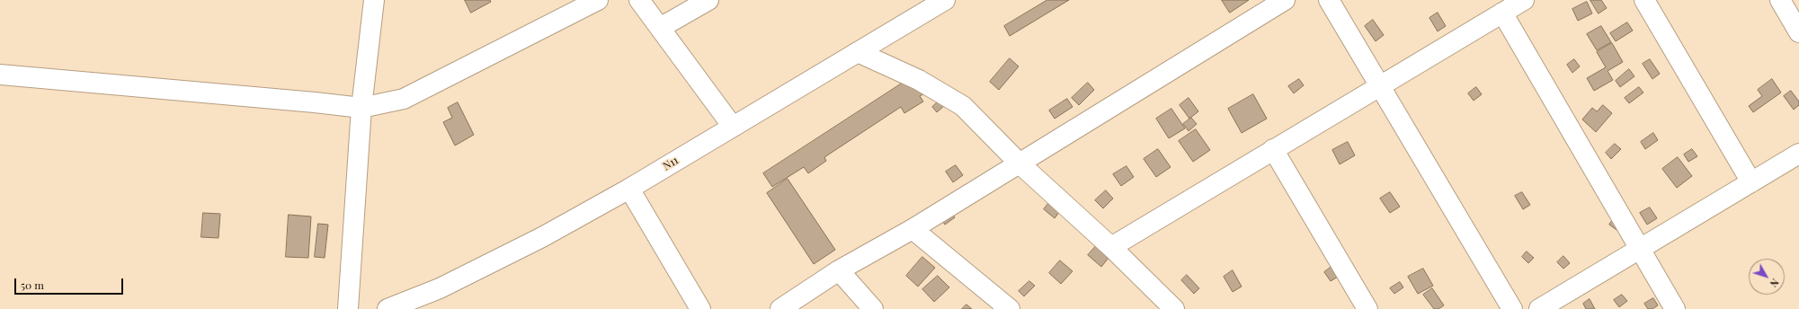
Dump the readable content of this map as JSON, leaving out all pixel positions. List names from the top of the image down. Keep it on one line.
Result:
{"streets":{"street":["N11"]},"scale_bar":"50 m","north":"bottom right"}
